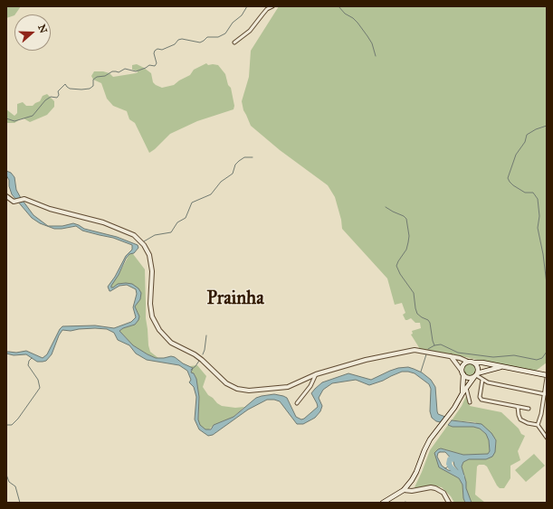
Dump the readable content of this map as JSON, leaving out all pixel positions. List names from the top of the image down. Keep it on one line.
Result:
{"districts":["Prainha"],"north":"right"}
